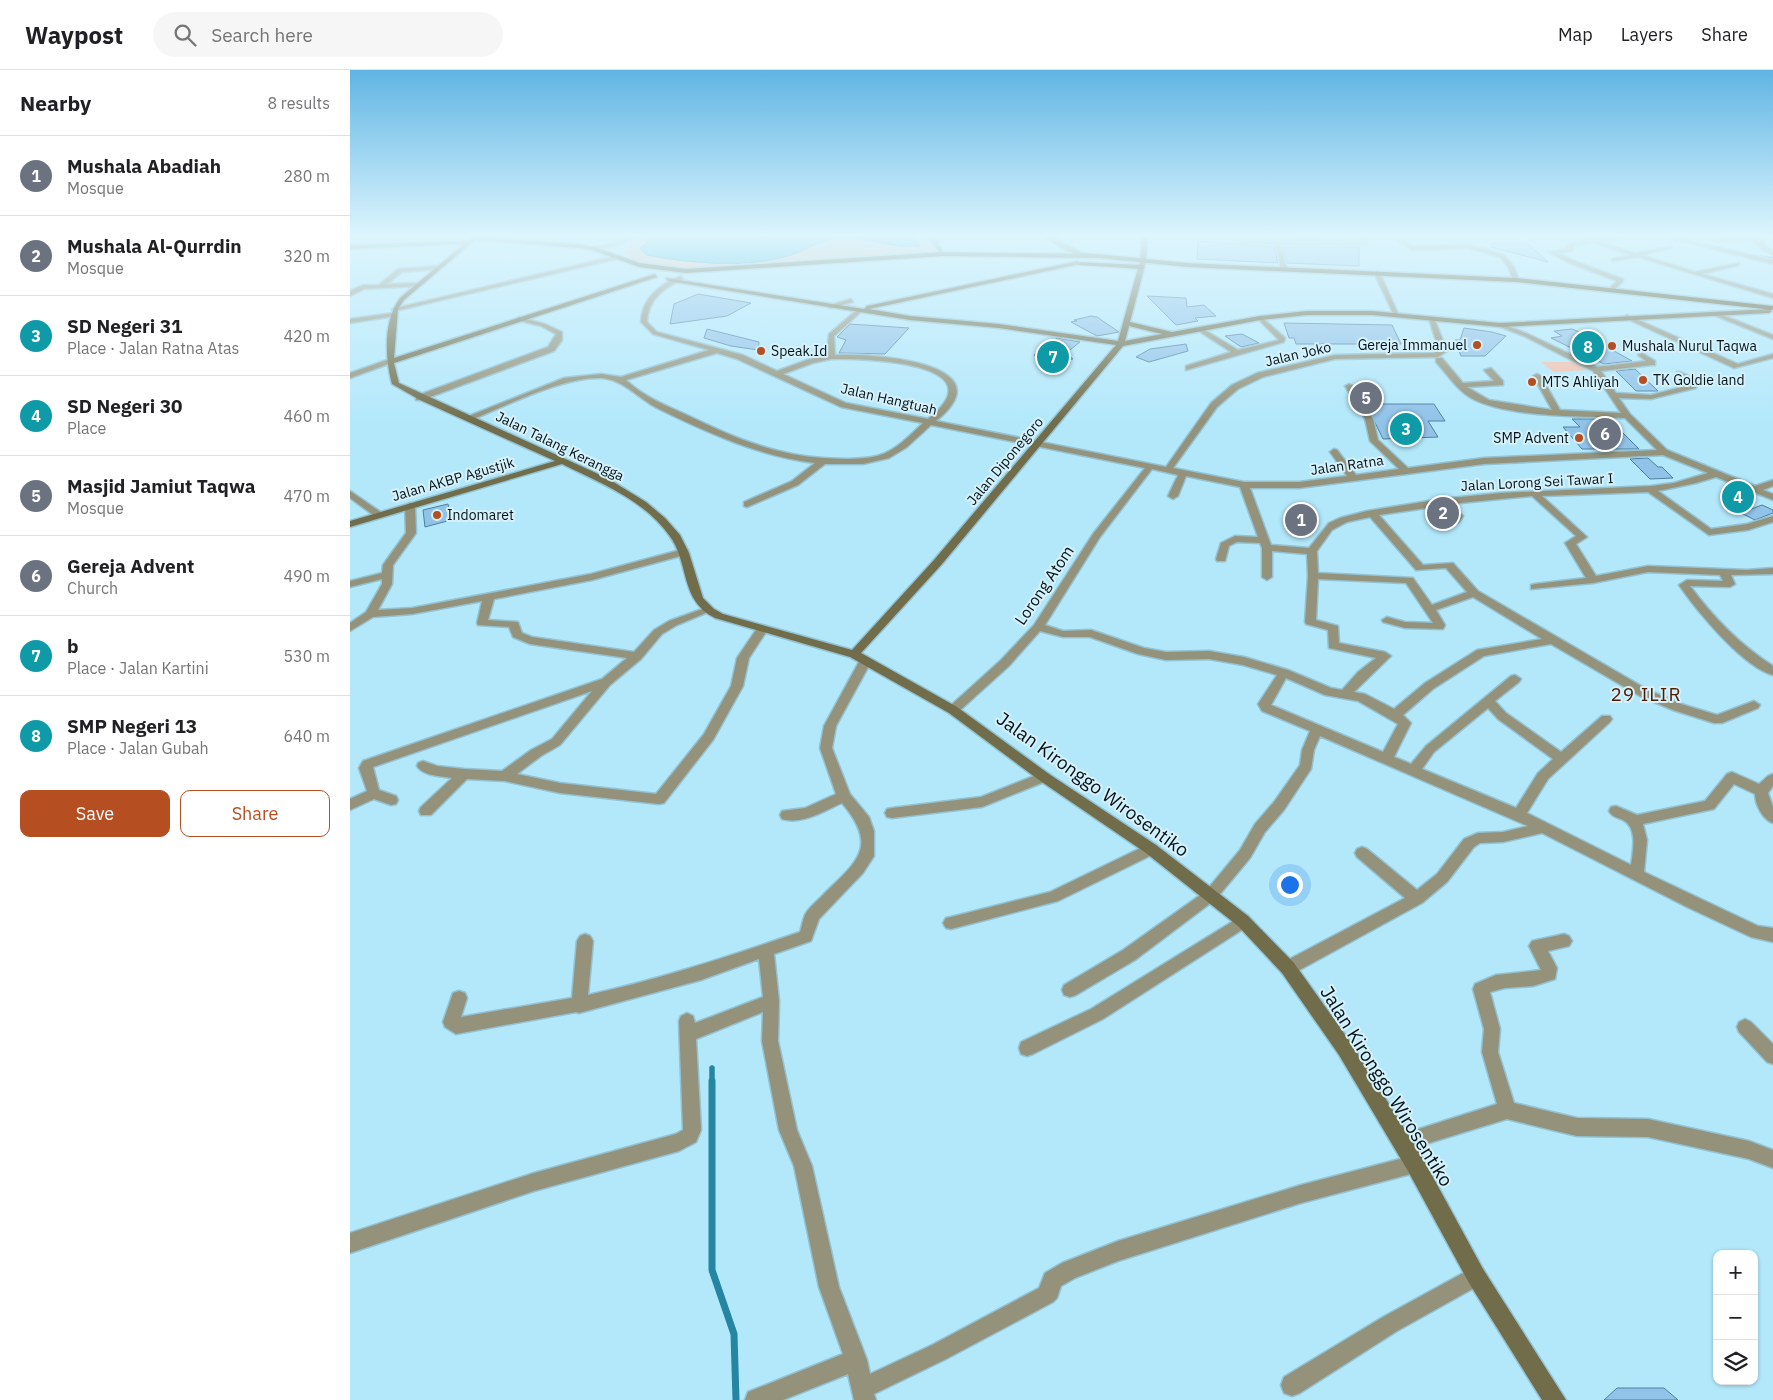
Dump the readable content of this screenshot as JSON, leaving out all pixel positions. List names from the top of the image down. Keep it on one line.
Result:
{"streets":{"street":["Jalan Joko","Jalan Hangtuah","Jalan Talang Kerangga","Jalan Diponegoro","Jalan Ratna","Jalan AKBP Agustjik","Jalan Lorong Sei Tawar I","Lorong Atom","Jalan Kironggo Wirosentiko"]},"crossings":[["Jalan Joko","Jalan Ratna"],["Jalan Hangtuah","Jalan Diponegoro"],["Jalan Hangtuah","Jalan Ratna"],["Jalan Talang Kerangga","Jalan AKBP Agustjik"],["Jalan Diponegoro","Jalan Ratna"],["Jalan Diponegoro","Jalan Kironggo Wirosentiko"],["Jalan Ratna","Lorong Atom"],["Lorong Atom","Jalan Kironggo Wirosentiko"]],"districts":["29 ILIR"],"places":["Gereja Immanuel","Mushala Nurul Taqwa","Speak.Id","TK Goldie land","MTS Ahliyah","SMP Advent","Indomaret"],"page":{"header":"Waypost","search":"Search here","nav":["Map","Layers","Share"],"heading":["Nearby","8 results"],"list":[{"mark":"1","name":"Mushala Abadiah","note":"Mosque","value":"280 m"},{"mark":"2","name":"Mushala Al-Qurrdin","note":"Mosque","value":"320 m"},{"mark":"3","name":"SD Negeri 31","note":"Place · Jalan Ratna Atas","value":"420 m"},{"mark":"4","name":"SD Negeri 30","note":"Place","value":"460 m"},{"mark":"5","name":"Masjid Jamiut Taqwa","note":"Mosque","value":"470 m"},{"mark":"6","name":"Gereja Advent","note":"Church","value":"490 m"},{"mark":"7","name":"b","note":"Place · Jalan Kartini","value":"530 m"},{"mark":"8","name":"SMP Negeri 13","note":"Place · Jalan Gubah","value":"640 m"}],"pins":["8","7","5","3","6","4","2","1"],"buttons":["Save","Share"],"map_buttons":["+","−"]}}
